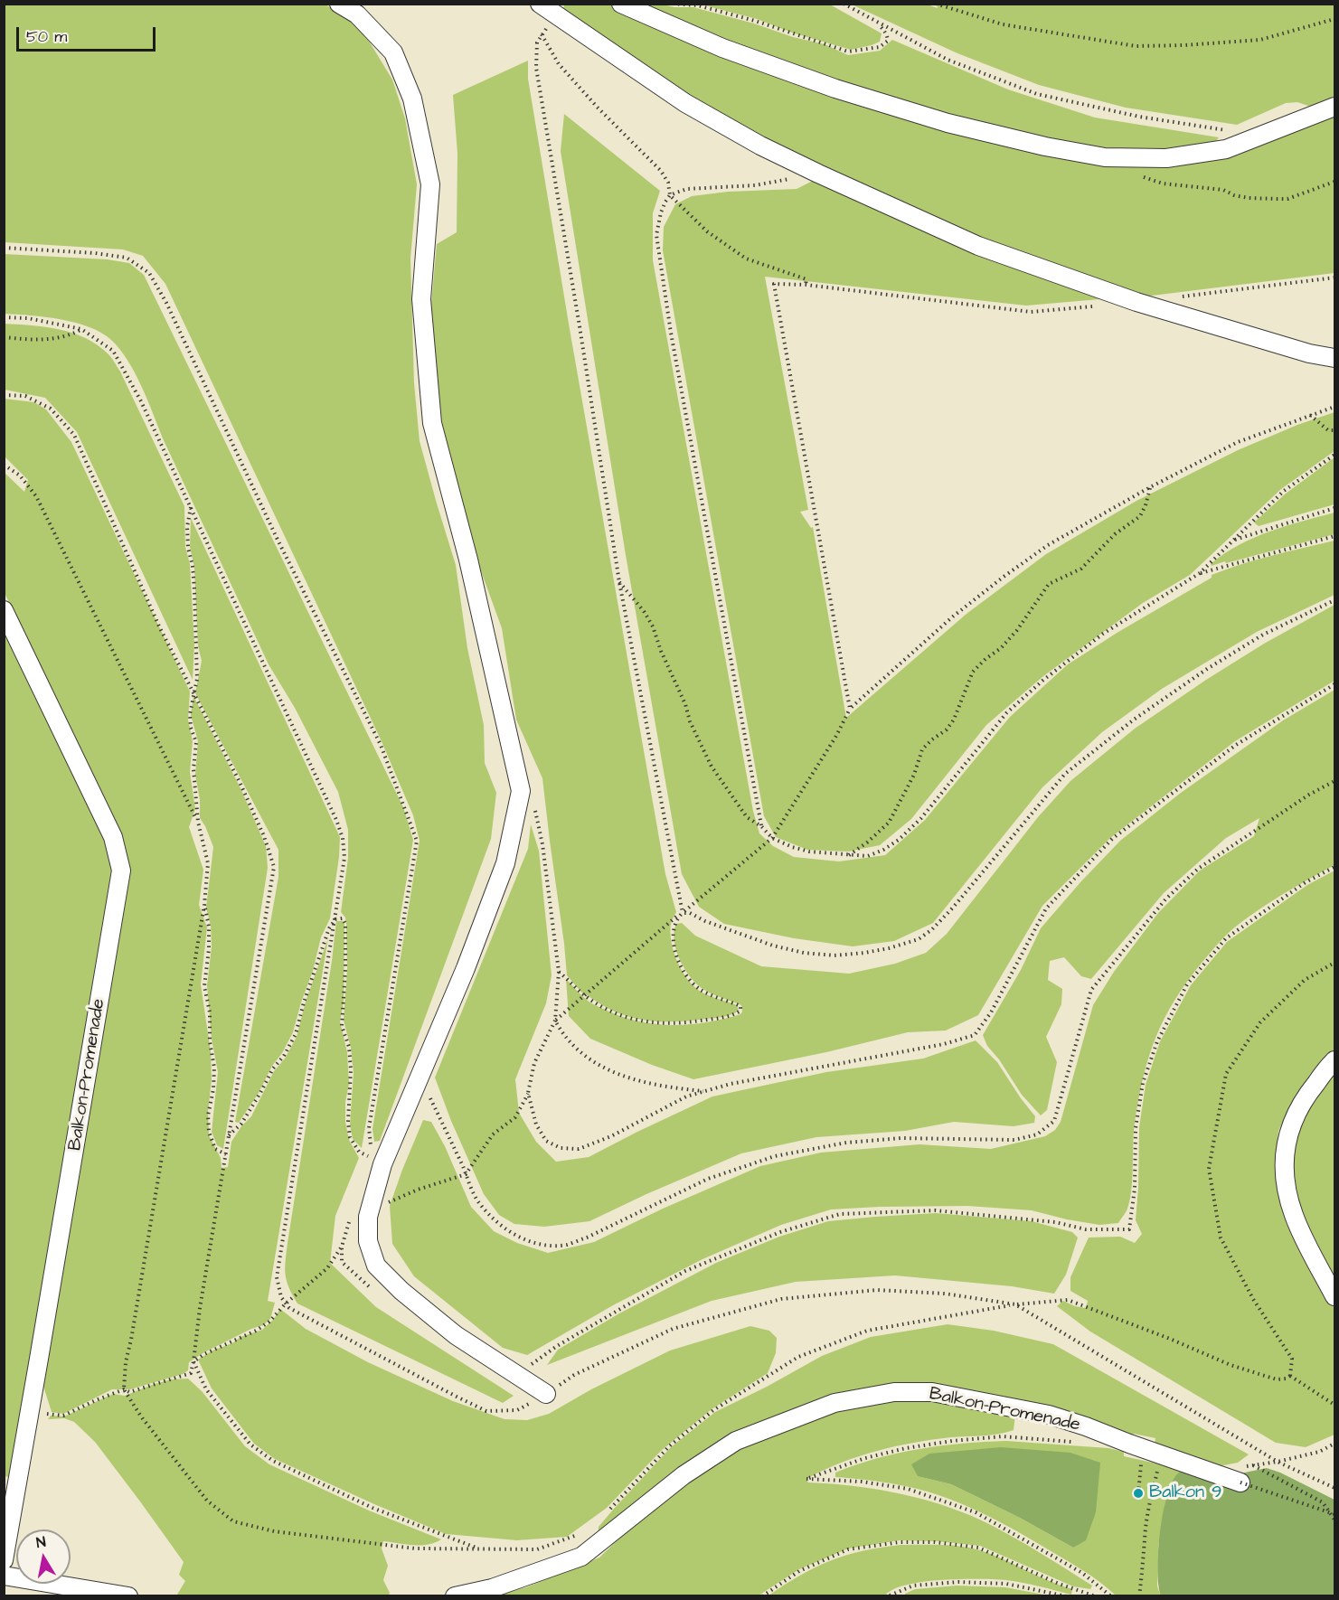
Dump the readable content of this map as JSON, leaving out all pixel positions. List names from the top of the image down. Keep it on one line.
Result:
{"streets":{"lane":["Balkon-Promenade"]},"places":["Balkon 9"],"scale_bar":"50 m","north":"top"}
